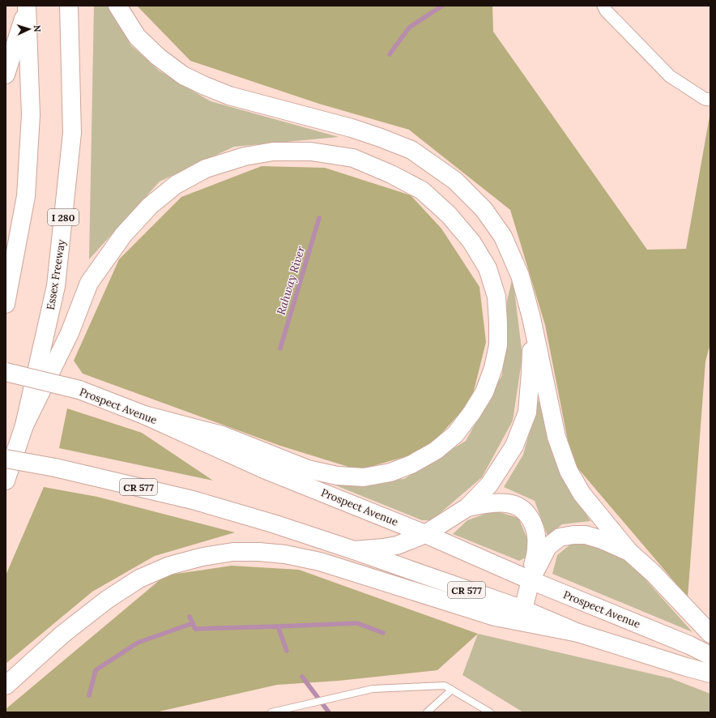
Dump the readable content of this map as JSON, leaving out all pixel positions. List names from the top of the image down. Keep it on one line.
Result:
{"streets":{"main road":["I 280","Essex Freeway","Prospect Avenue","CR 577"]},"water":["Rahway River"],"north":"right"}
